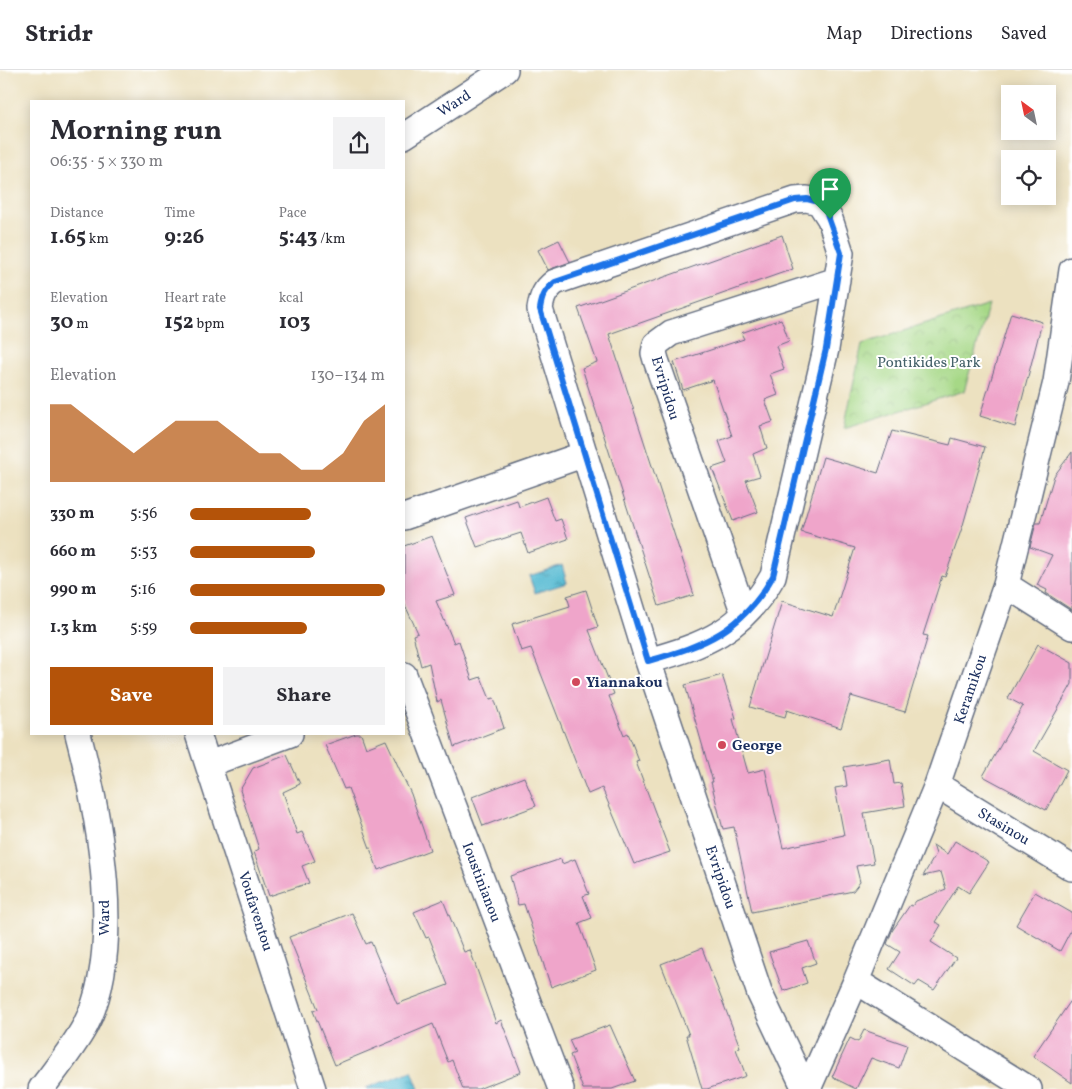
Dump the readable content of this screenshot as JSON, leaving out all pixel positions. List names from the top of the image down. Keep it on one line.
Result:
{"streets":{"street":["Ward","Evripidou","Keramikou","Stasinou","Ioustinianou","Voufaventou"]},"crossings":[["Evripidou","Keramikou"],["Keramikou","Stasinou"]],"parks":["Pontikides Park"],"places":["Yiannakou","George"],"north":"top left","page":{"header":"Stridr","nav":["Map","Directions","Saved"],"heading":["Morning run","06:35 · 5 × 330 m"],"stats":[["Distance","1.65 km"],["Time","9:26"],["Pace","5:43 /km"],["Elevation","30 m"],["Heart rate","152 bpm"],["kcal","103"]],"chart":["Elevation","130–134 m"],"list":[{"name":"330 m","note":"5:56"},{"name":"660 m","note":"5:53"},{"name":"990 m","note":"5:16"},{"name":"1.3 km","note":"5:59"}],"buttons":["Save","Share"]}}
